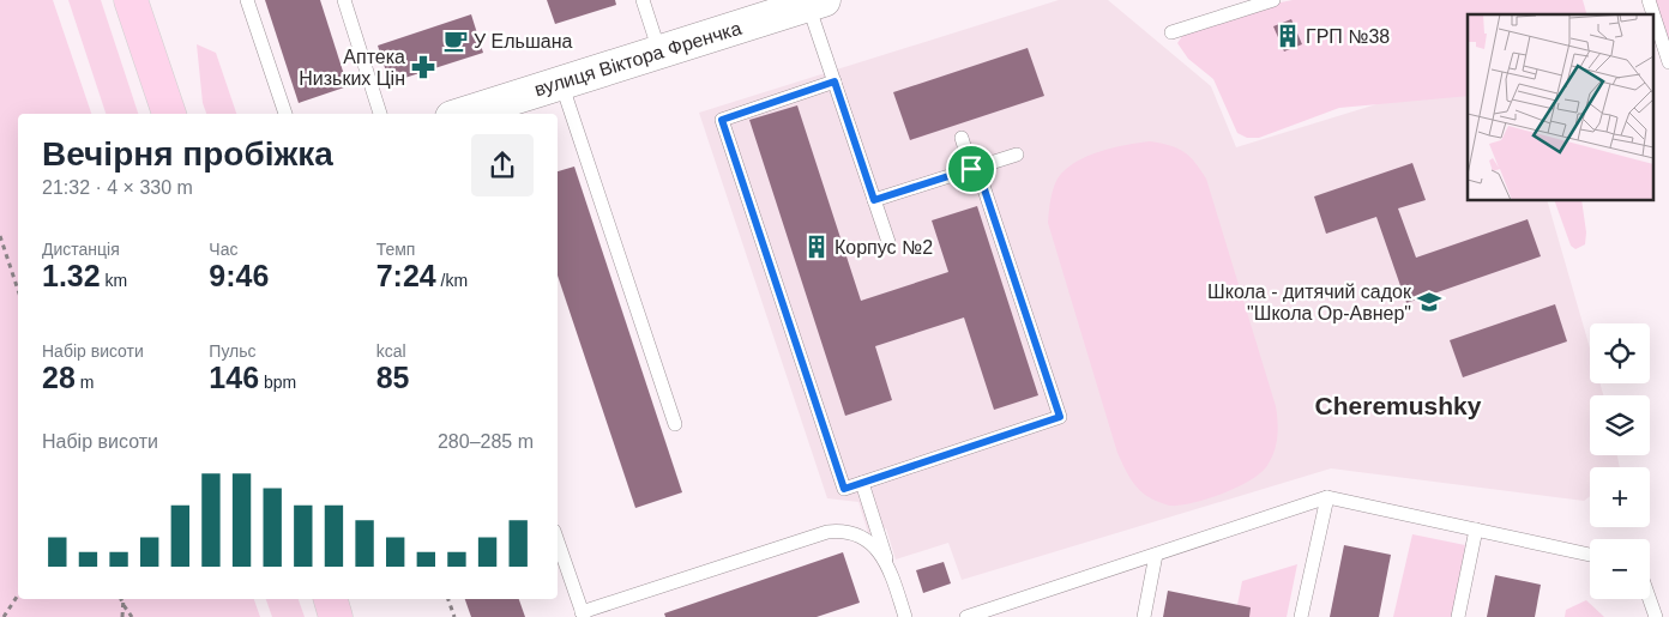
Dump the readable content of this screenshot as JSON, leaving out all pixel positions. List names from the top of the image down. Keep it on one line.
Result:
{"streets":{"street":["вулиця Віктора Френчка"]},"districts":["Cheremushky"],"places":{"building":["ГРП №38","Корпус №2"],"cafe":["У Ельшана"],"pharmacy":["Аптека Низьких Цін"],"school or university":["Школа - дитячий садок \"Школа Ор-Авнер\""]},"page":{"heading":["Вечірня пробіжка","21:32 · 4 × 330 m"],"stats":[["Дистанція","1.32 km"],["Час","9:46"],["Темп","7:24 /km"],["Набір висоти","28 m"],["Пульс","146 bpm"],["kcal","85"]],"map_buttons":["+","−"],"chart":["Набір висоти","280–285 m"]}}
